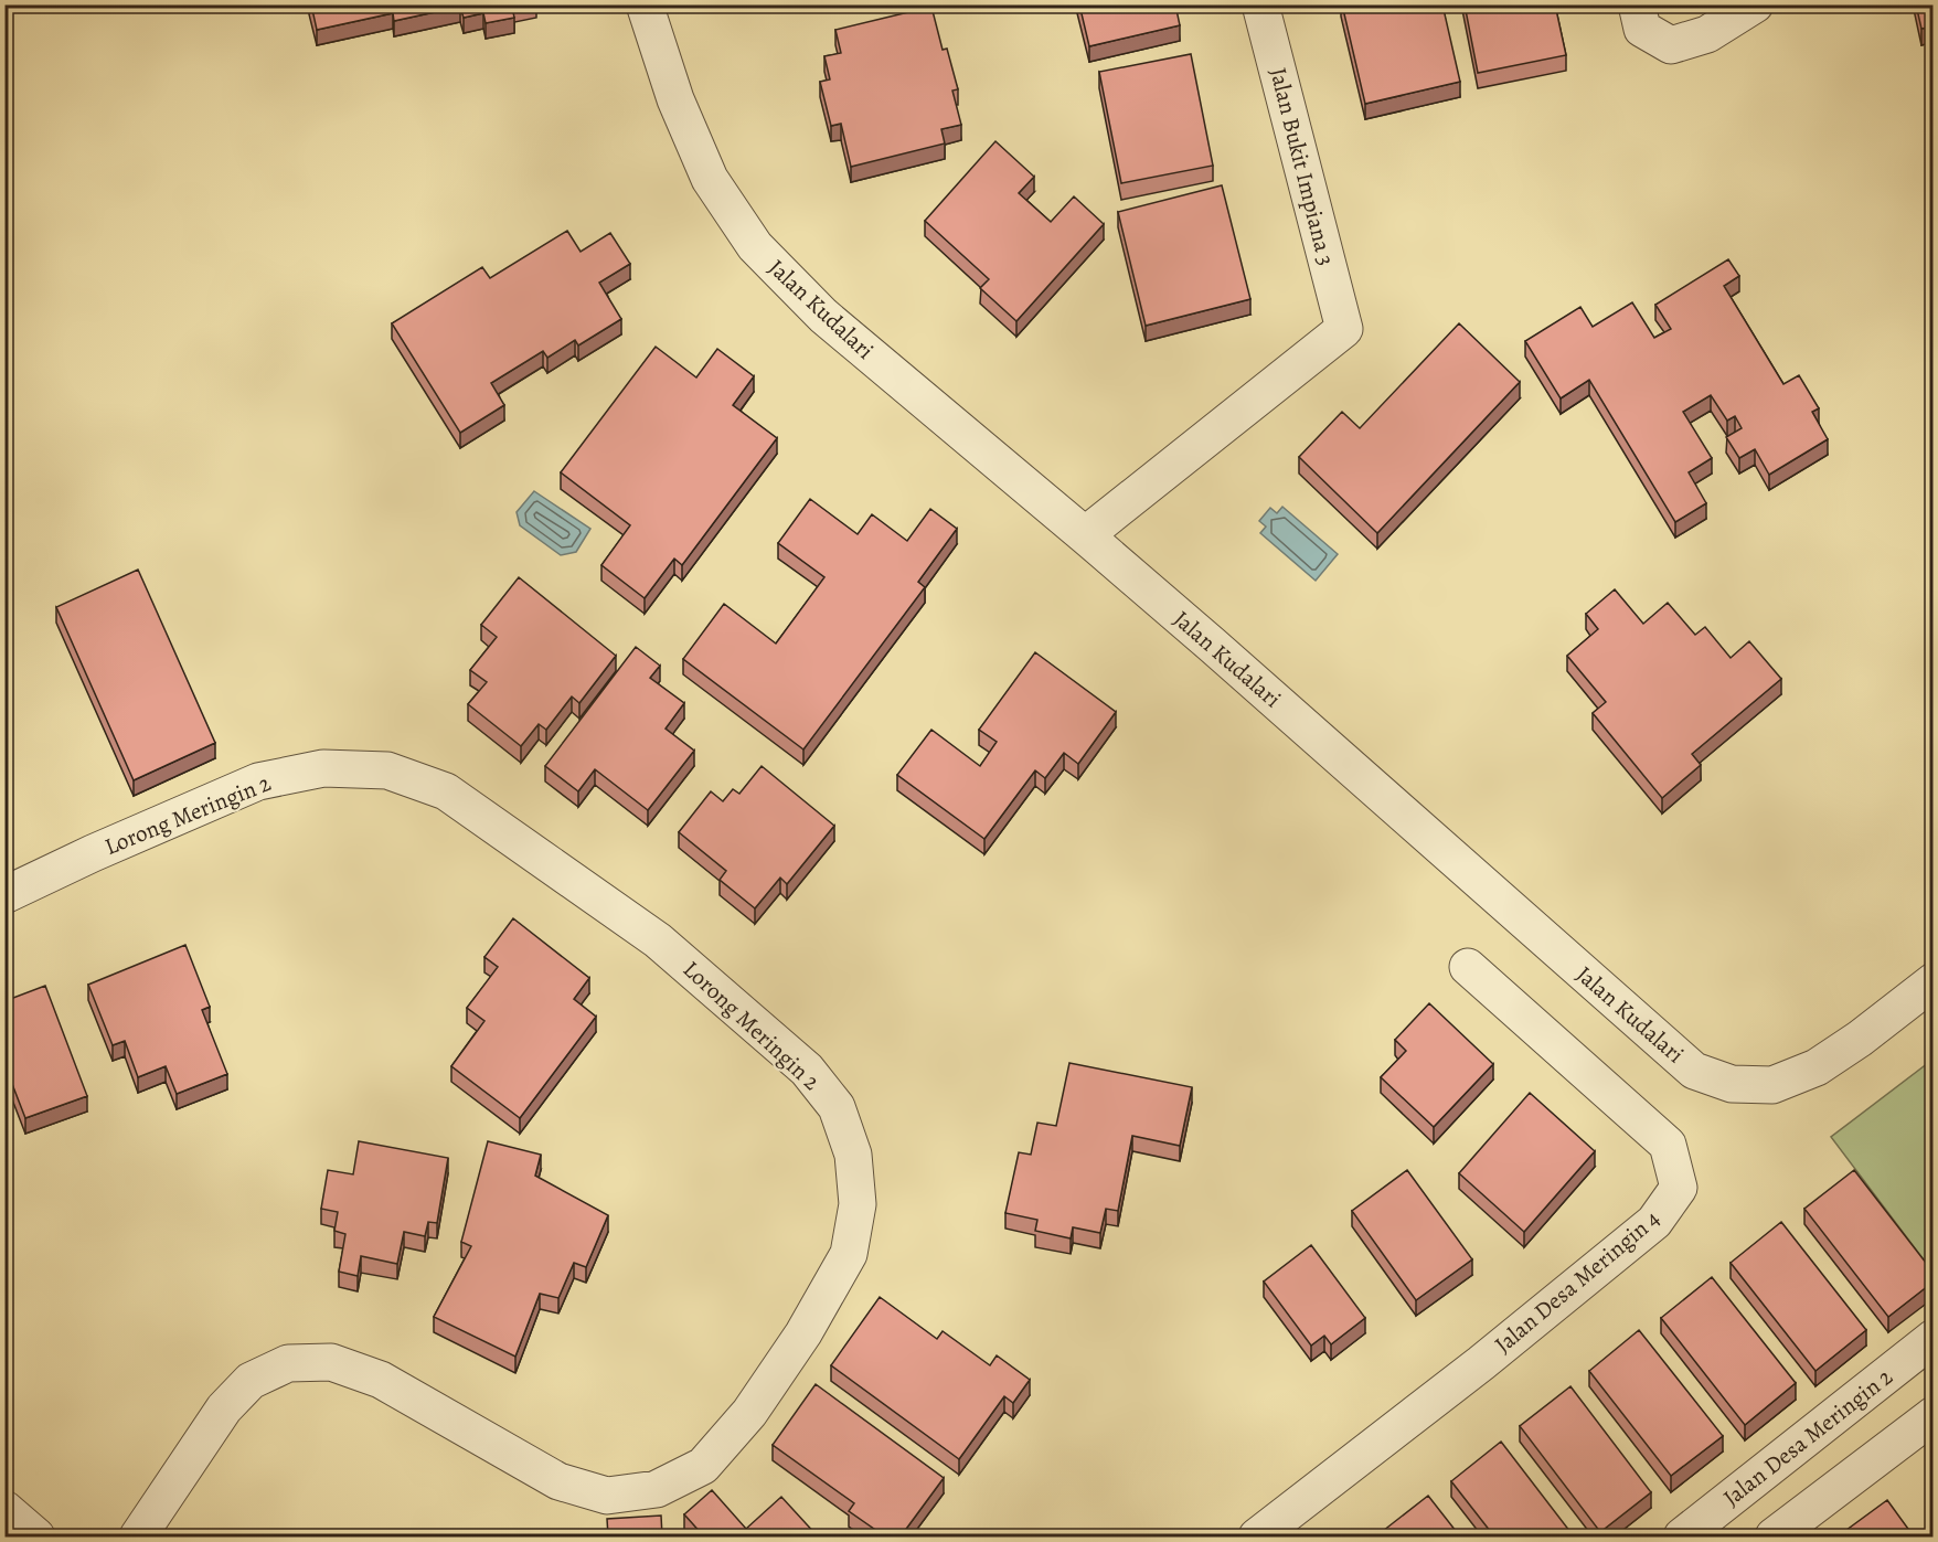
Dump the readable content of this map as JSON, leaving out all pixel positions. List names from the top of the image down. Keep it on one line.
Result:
{"streets":{"street":["Jalan Bukit Impiana 3","Jalan Kudalari","Lorong Meringin 2","Jalan Desa Meringin 4","Jalan Desa Meringin 2"]},"crossings":[["Jalan Bukit Impiana 3","Jalan Kudalari"]]}
